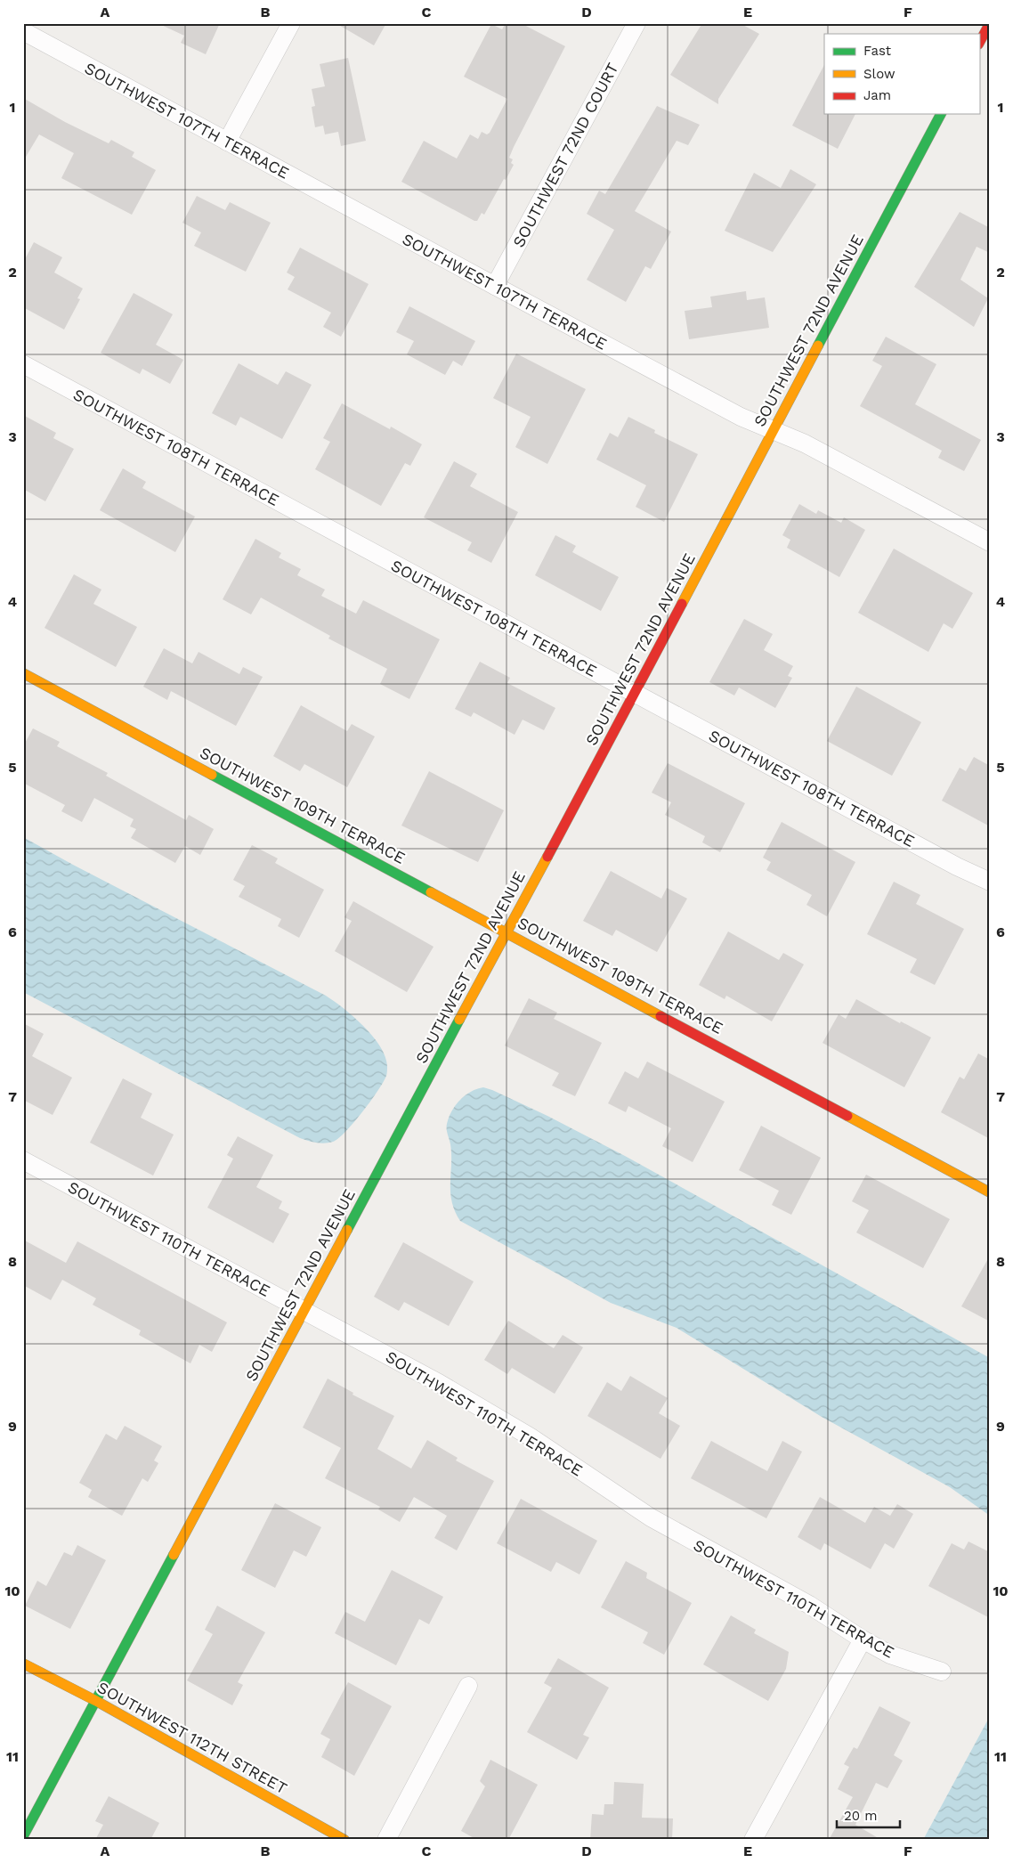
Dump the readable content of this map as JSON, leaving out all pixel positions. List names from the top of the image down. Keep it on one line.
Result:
{"streets":{"street":["SOUTHWEST 107TH TERRACE","SOUTHWEST 72ND COURT","SOUTHWEST 72ND AVENUE","SOUTHWEST 108TH TERRACE","SOUTHWEST 109TH TERRACE","SOUTHWEST 110TH TERRACE","SOUTHWEST 112TH STREET"]},"crossings":[["SOUTHWEST 107TH TERRACE","SOUTHWEST 72ND COURT"],["SOUTHWEST 107TH TERRACE","SOUTHWEST 72ND AVENUE"],["SOUTHWEST 72ND AVENUE","SOUTHWEST 108TH TERRACE"],["SOUTHWEST 72ND AVENUE","SOUTHWEST 109TH TERRACE"],["SOUTHWEST 72ND AVENUE","SOUTHWEST 110TH TERRACE"],["SOUTHWEST 72ND AVENUE","SOUTHWEST 112TH STREET"]],"legend":["Fast","Slow","Jam"],"scale_bar":"20 m","grid":{"columns":["A","B","C","D","E","F"],"rows":["1","2","3","4","5","6","7","8","9","10","11"]}}
